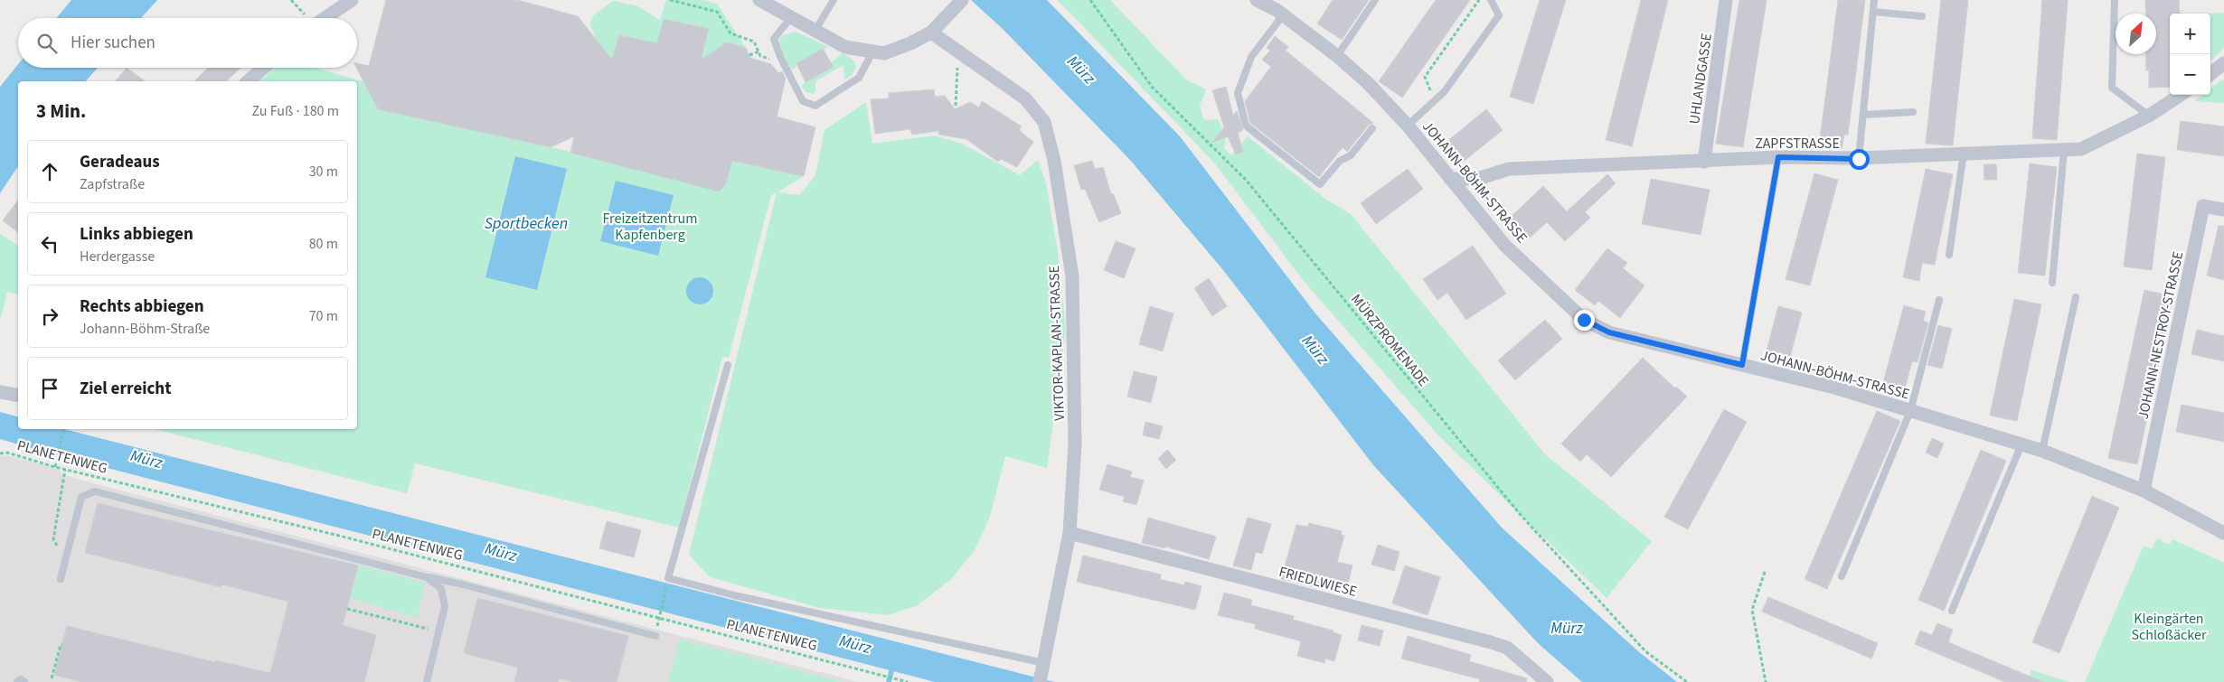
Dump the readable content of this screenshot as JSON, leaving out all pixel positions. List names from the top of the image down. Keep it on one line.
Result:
{"streets":{"street":["UHLANDGASSE","ZAPFSTRASSE","JOHANN-BÖHM-STRASSE","JOHANN-NESTROY-STRASSE","VIKTOR-KAPLAN-STRASSE","FRIEDLWIESE"],"path":["MÜRZPROMENADE","PLANETENWEG"]},"crossings":[["UHLANDGASSE","ZAPFSTRASSE"],["ZAPFSTRASSE","JOHANN-BÖHM-STRASSE"],["JOHANN-BÖHM-STRASSE","JOHANN-NESTROY-STRASSE"],["VIKTOR-KAPLAN-STRASSE","FRIEDLWIESE"]],"water":["Mürz","Sportbecken"],"parks":["Freizeitzentrum Kapfenberg","Kleingärten Schloßäcker"],"north":"top right","page":{"map_buttons":["+","−"],"search":"Hier suchen","heading":["3 Min.","Zu Fuß · 180 m"],"list":[["Geradeaus","Zapfstraße","30 m"],["Links abbiegen","Herdergasse","80 m"],["Rechts abbiegen","Johann-Böhm-Straße","70 m"],"Ziel erreicht"]}}
